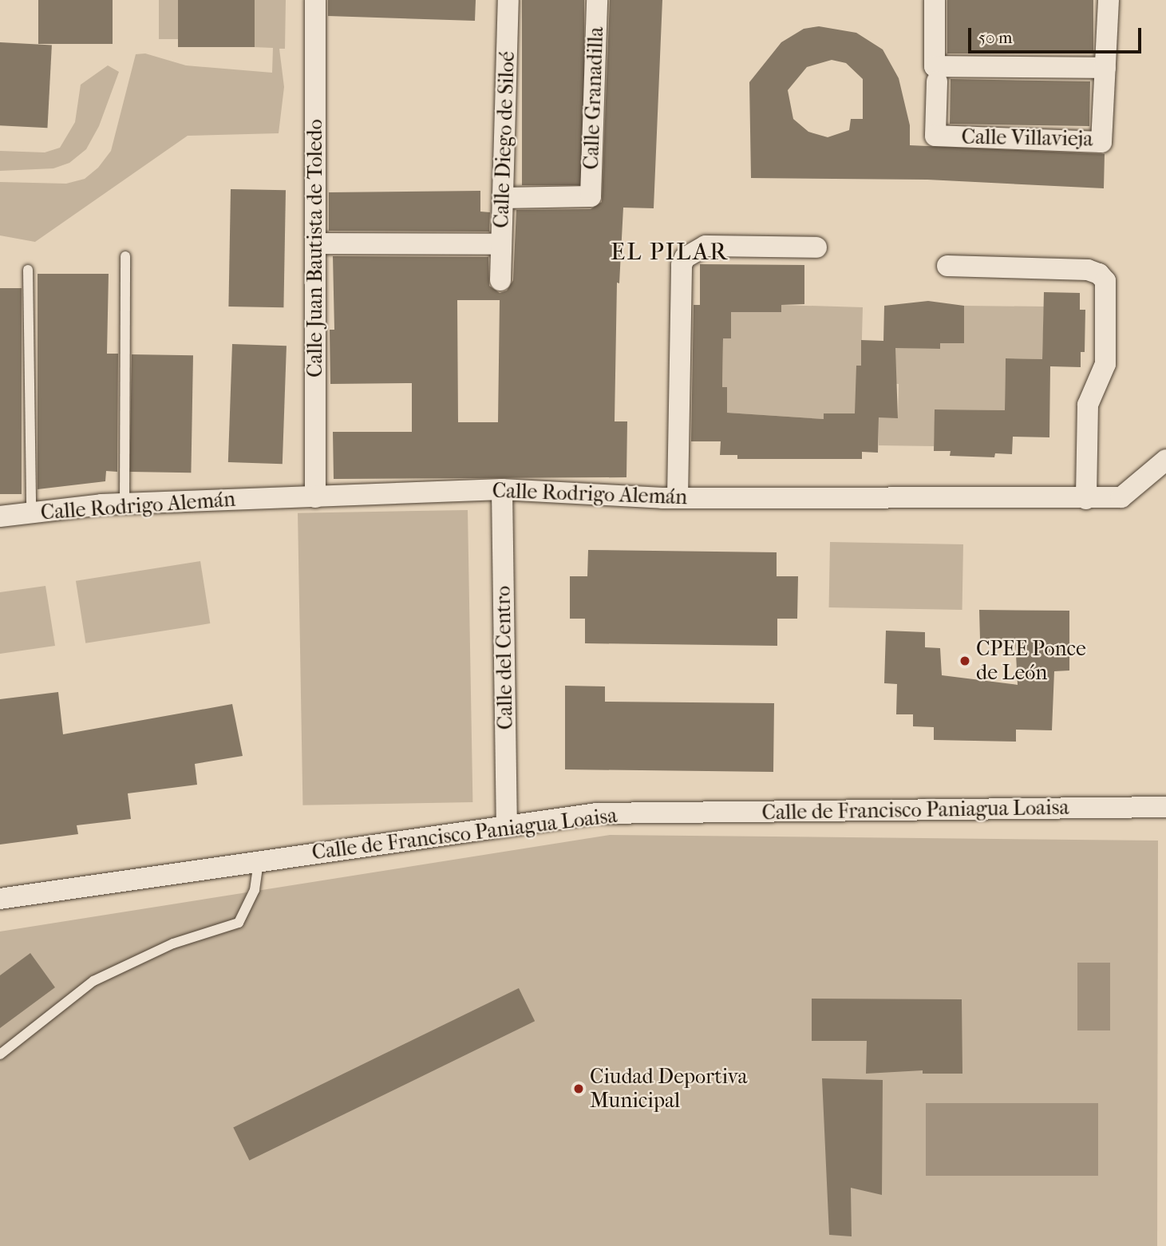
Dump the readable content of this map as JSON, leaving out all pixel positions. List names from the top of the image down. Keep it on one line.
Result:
{"streets":{"street":["Calle Granadilla","Calle Villavieja","Calle Diego de Siloé","Calle Juan Bautista de Toledo","Calle Rodrigo Alemán","Calle del Centro","Calle de Francisco Paniagua Loaisa"]},"crossings":[["Calle Granadilla","Calle Diego de Siloé"],["Calle Juan Bautista de Toledo","Calle Rodrigo Alemán"],["Calle Rodrigo Alemán","Calle del Centro"],["Calle del Centro","Calle de Francisco Paniagua Loaisa"]],"districts":["EL PILAR"],"places":["CPEE Ponce de León","Ciudad Deportiva Municipal"],"scale_bar":"50 m"}
